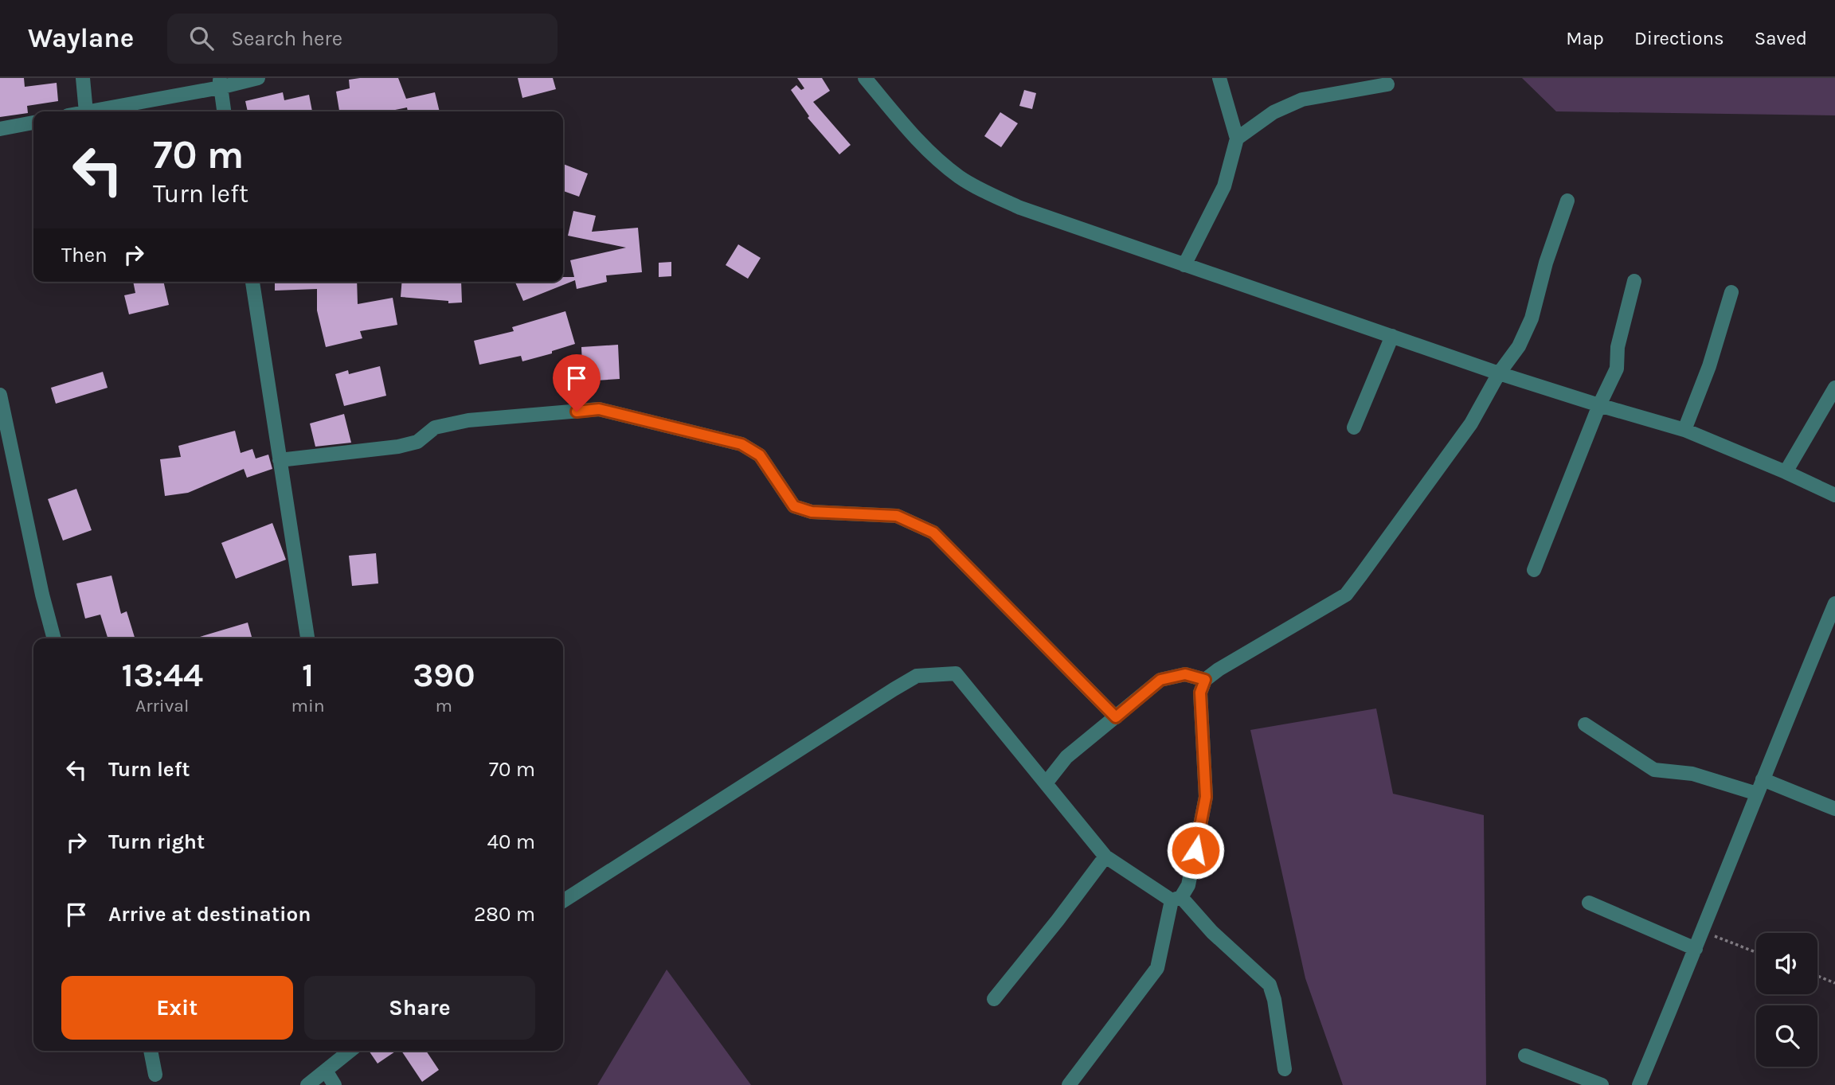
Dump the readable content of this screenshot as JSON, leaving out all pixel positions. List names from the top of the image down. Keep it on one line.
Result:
{"page":{"header":"Waylane","search":"Search here","nav":["Map","Directions","Saved"],"turn":["70 m","Turn left"],"then":"Then","eta":["13:44","Arrival","1","min","390","m"],"list":[{"name":"Turn left","value":"70 m"},{"name":"Turn right","value":"40 m"},{"name":"Arrive at destination","value":"280 m"}],"buttons":["Exit","Share"]}}
